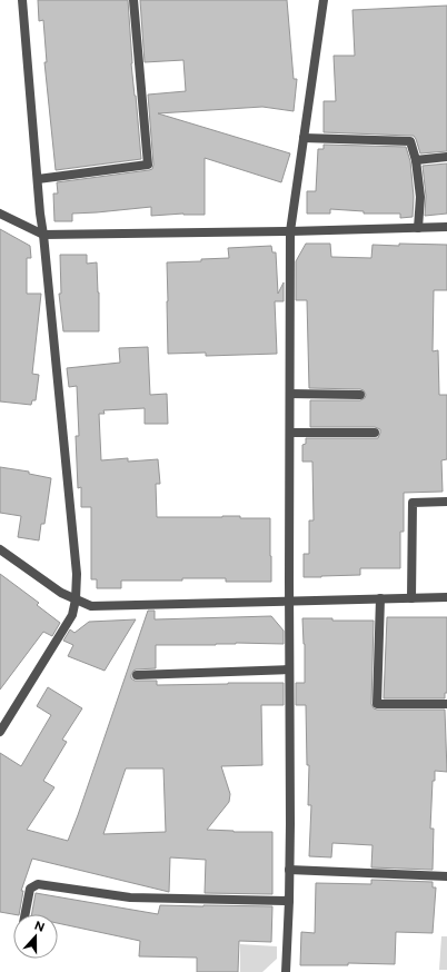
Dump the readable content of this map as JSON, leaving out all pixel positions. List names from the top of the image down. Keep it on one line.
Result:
{"north":"top"}
